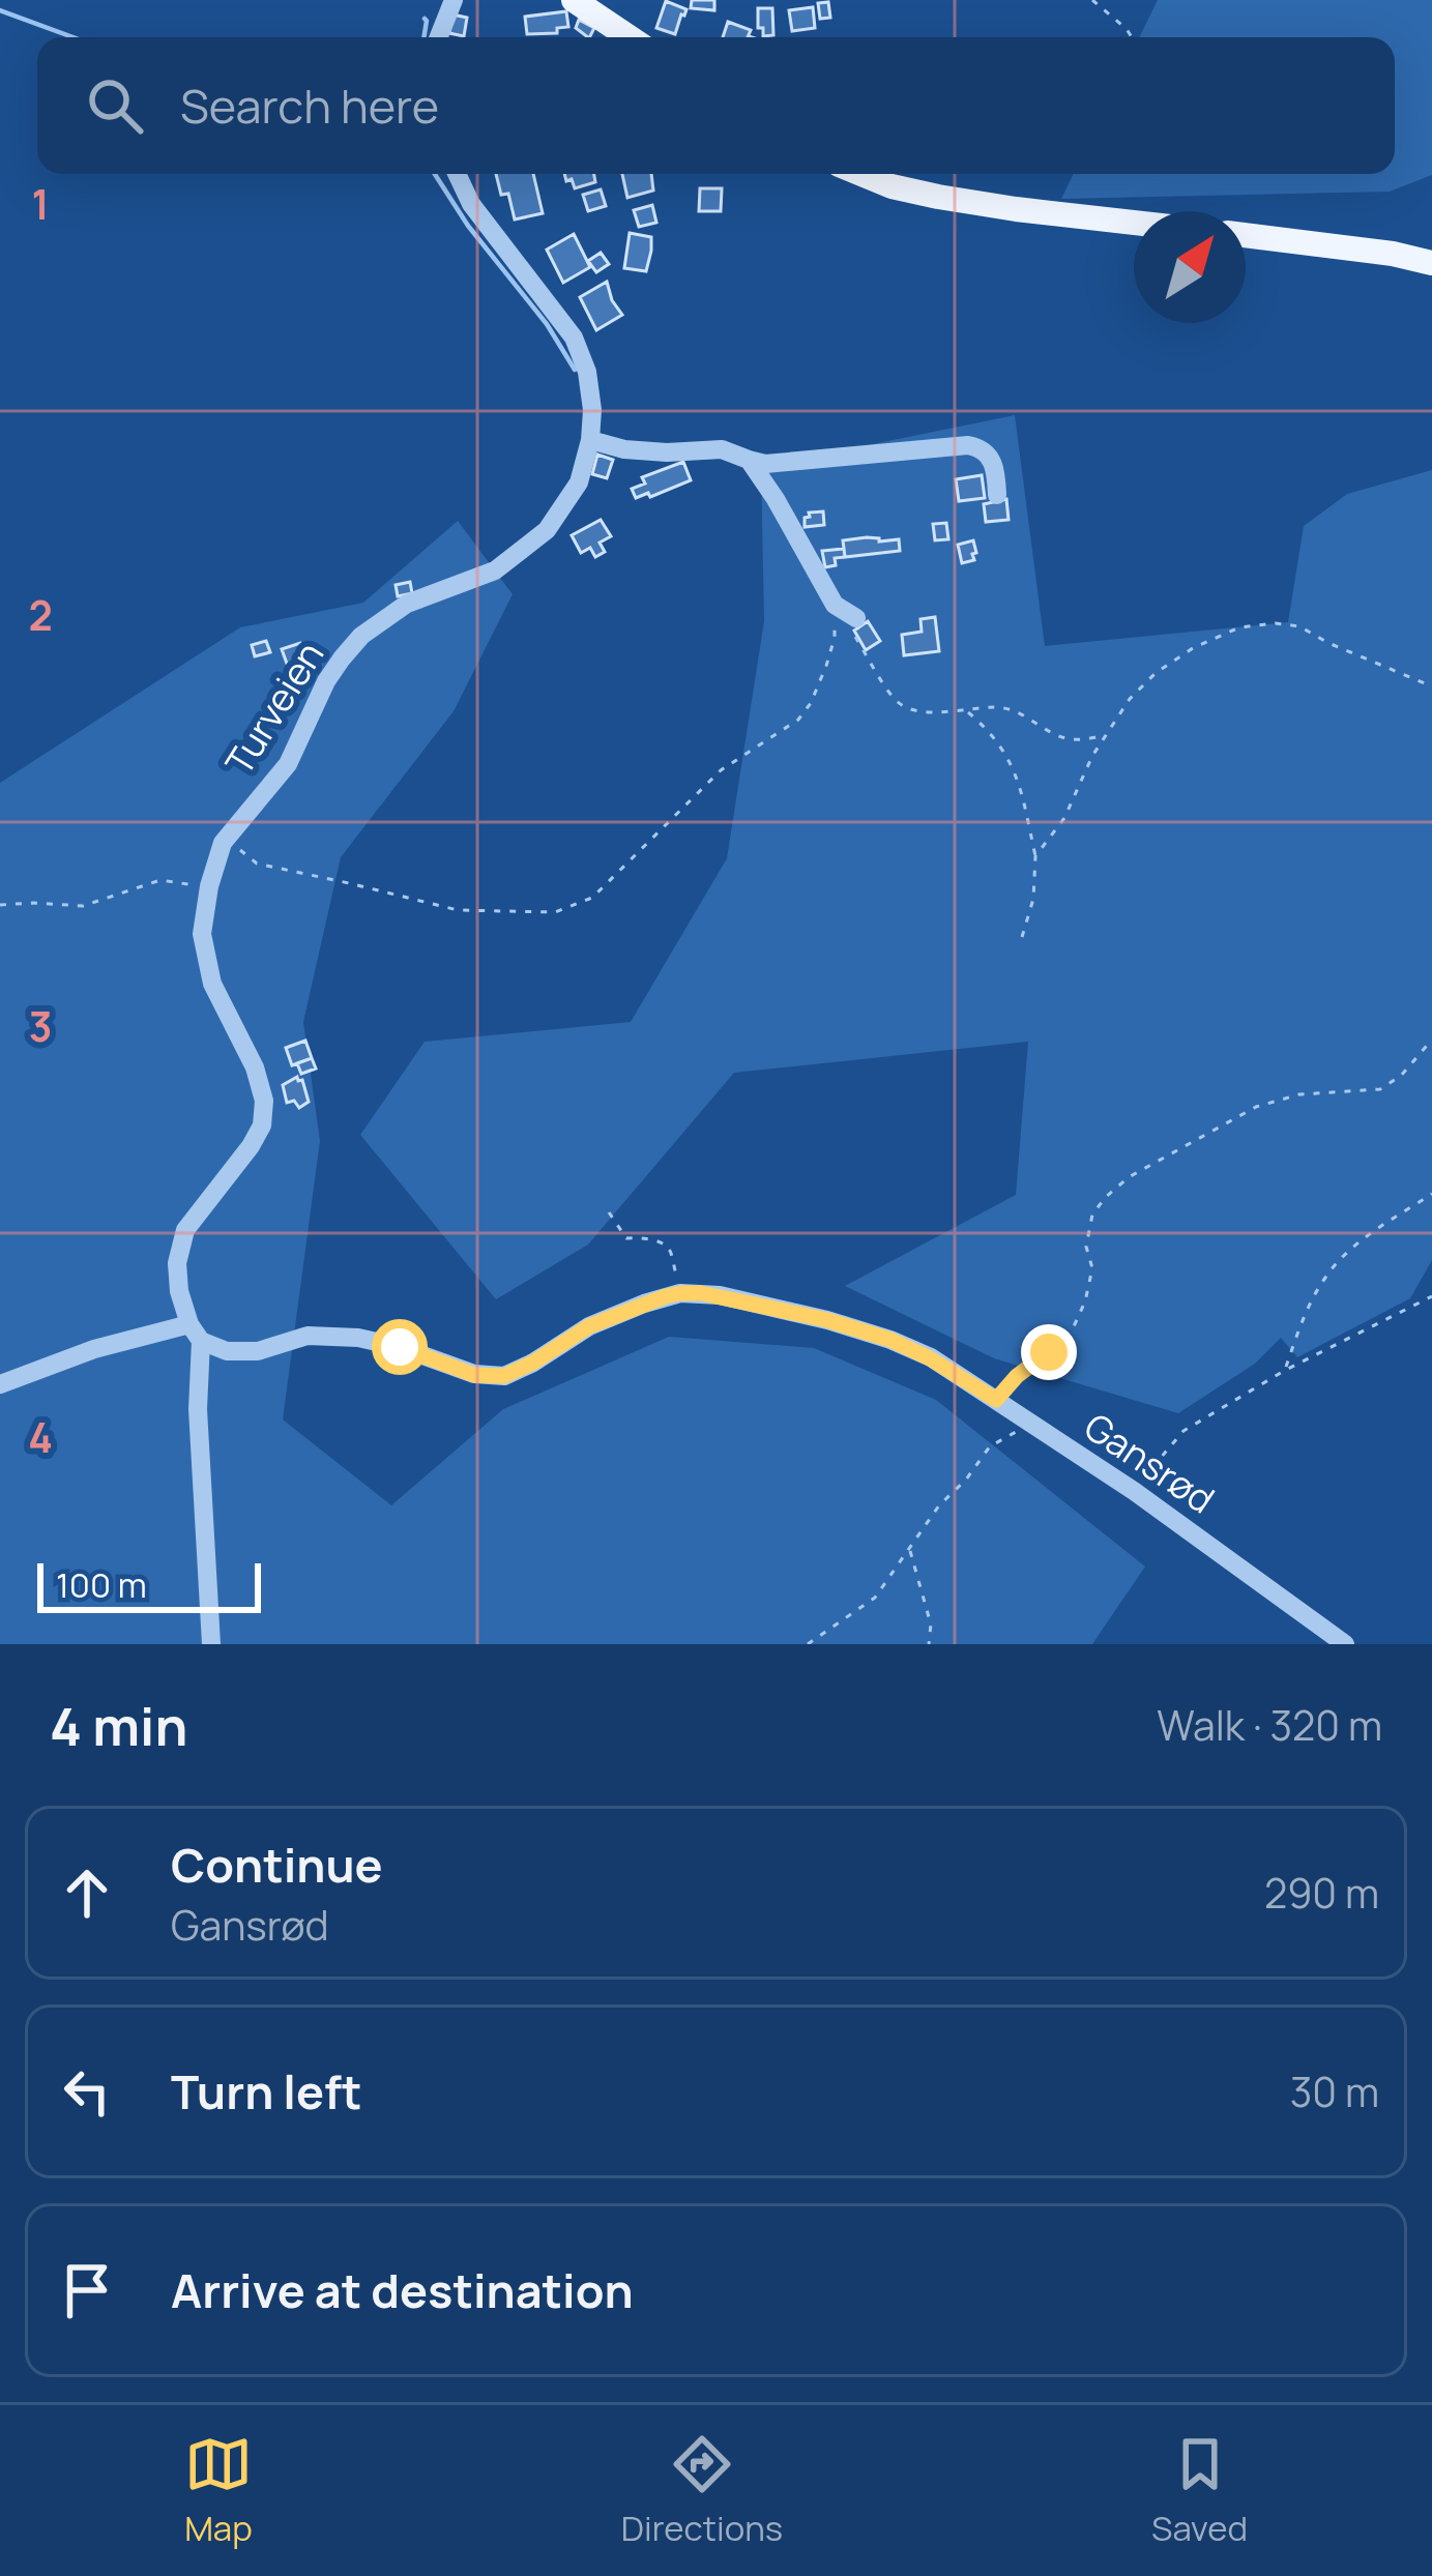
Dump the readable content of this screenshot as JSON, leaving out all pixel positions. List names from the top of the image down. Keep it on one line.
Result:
{"streets":{"street":["Turveien","Gansrød"]},"crossings":[["Turveien","Gansrød"]],"scale_bar":"100 m","north":"top right","page":{"search":"Search here","scale":"100 m","heading":["4 min","Walk · 320 m"],"list":[["Continue","Gansrød","290 m"],["Turn left","30 m"],"Arrive at destination"],"nav":["Map","Directions","Saved"]},"grid":{"rows":["1","2","3","4"]}}
